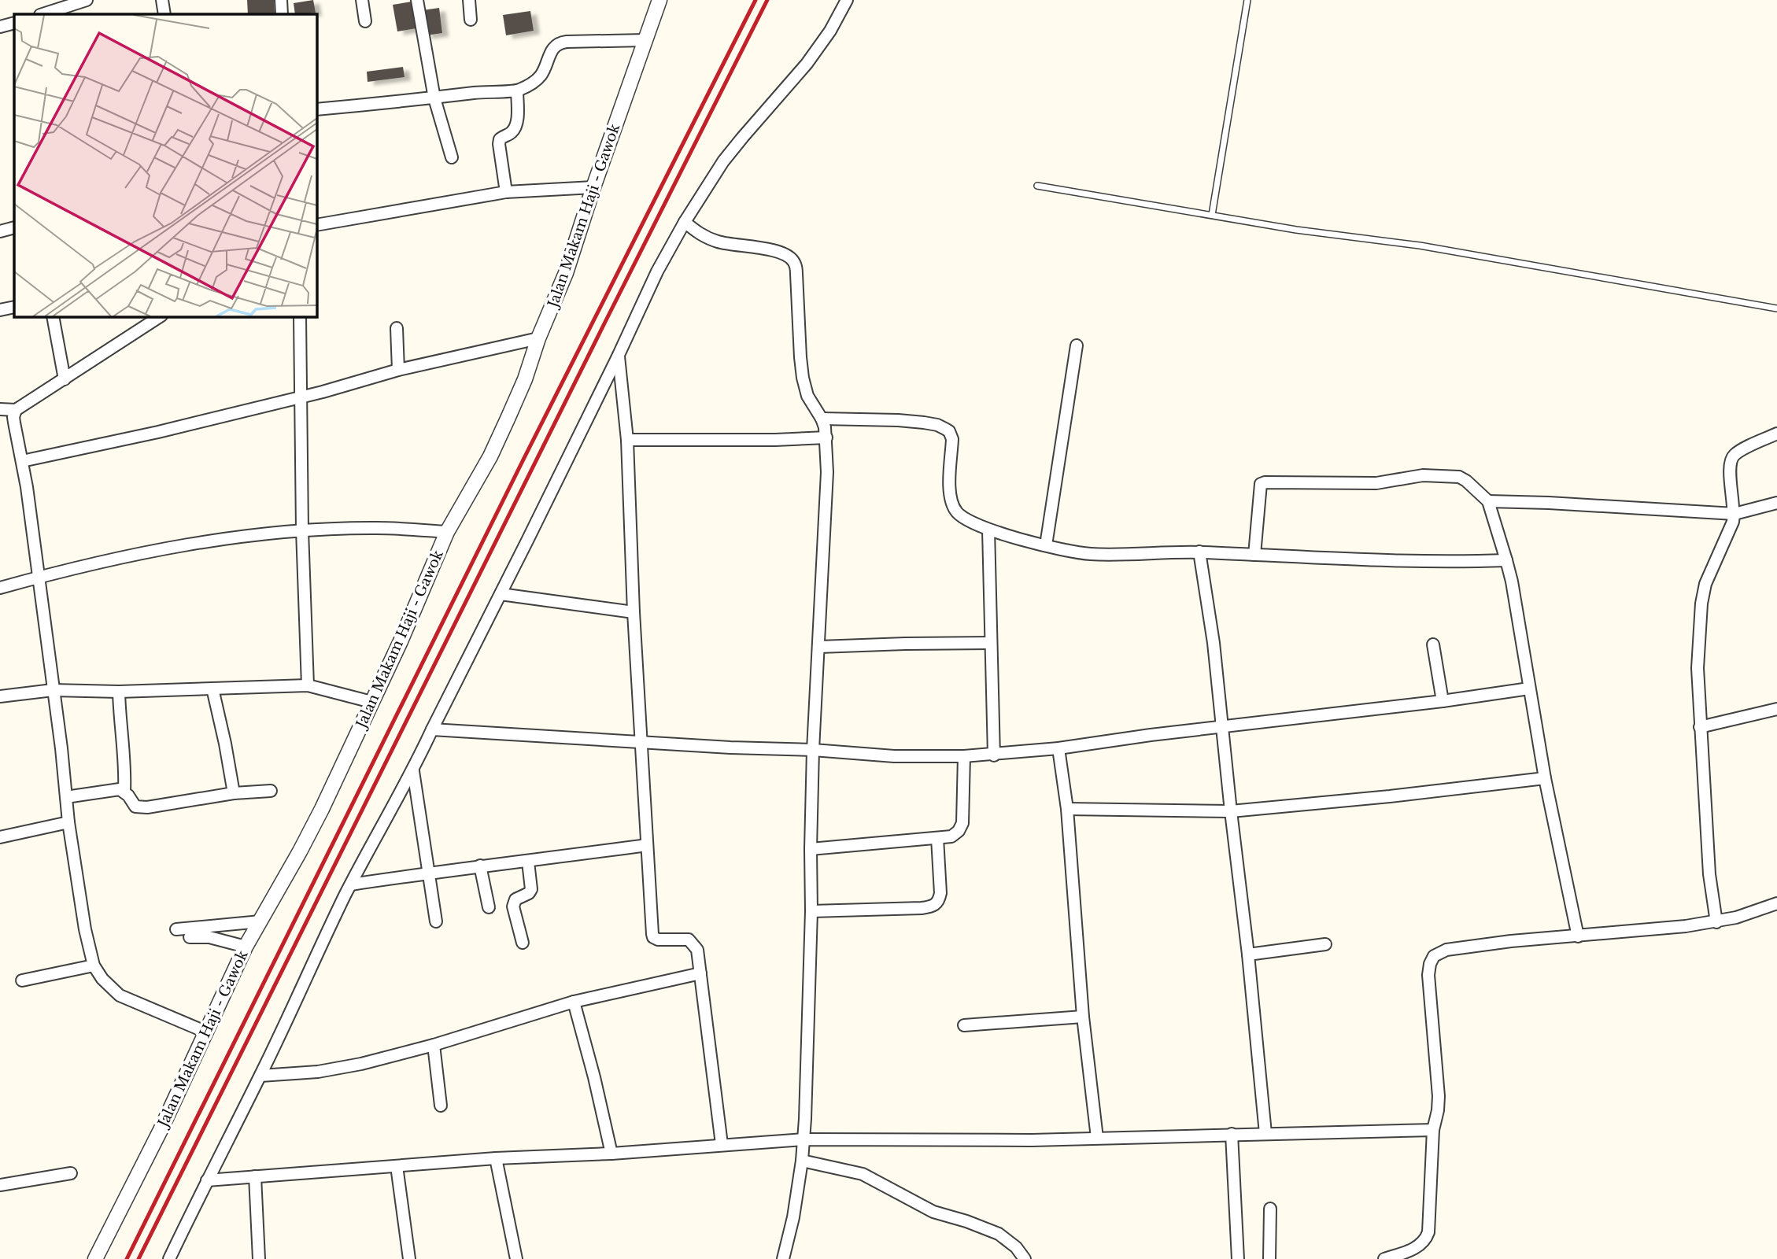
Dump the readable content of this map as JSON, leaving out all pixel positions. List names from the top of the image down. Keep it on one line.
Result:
{"streets":{"street":["Jalan Makam Haji - Gawok"]}}
